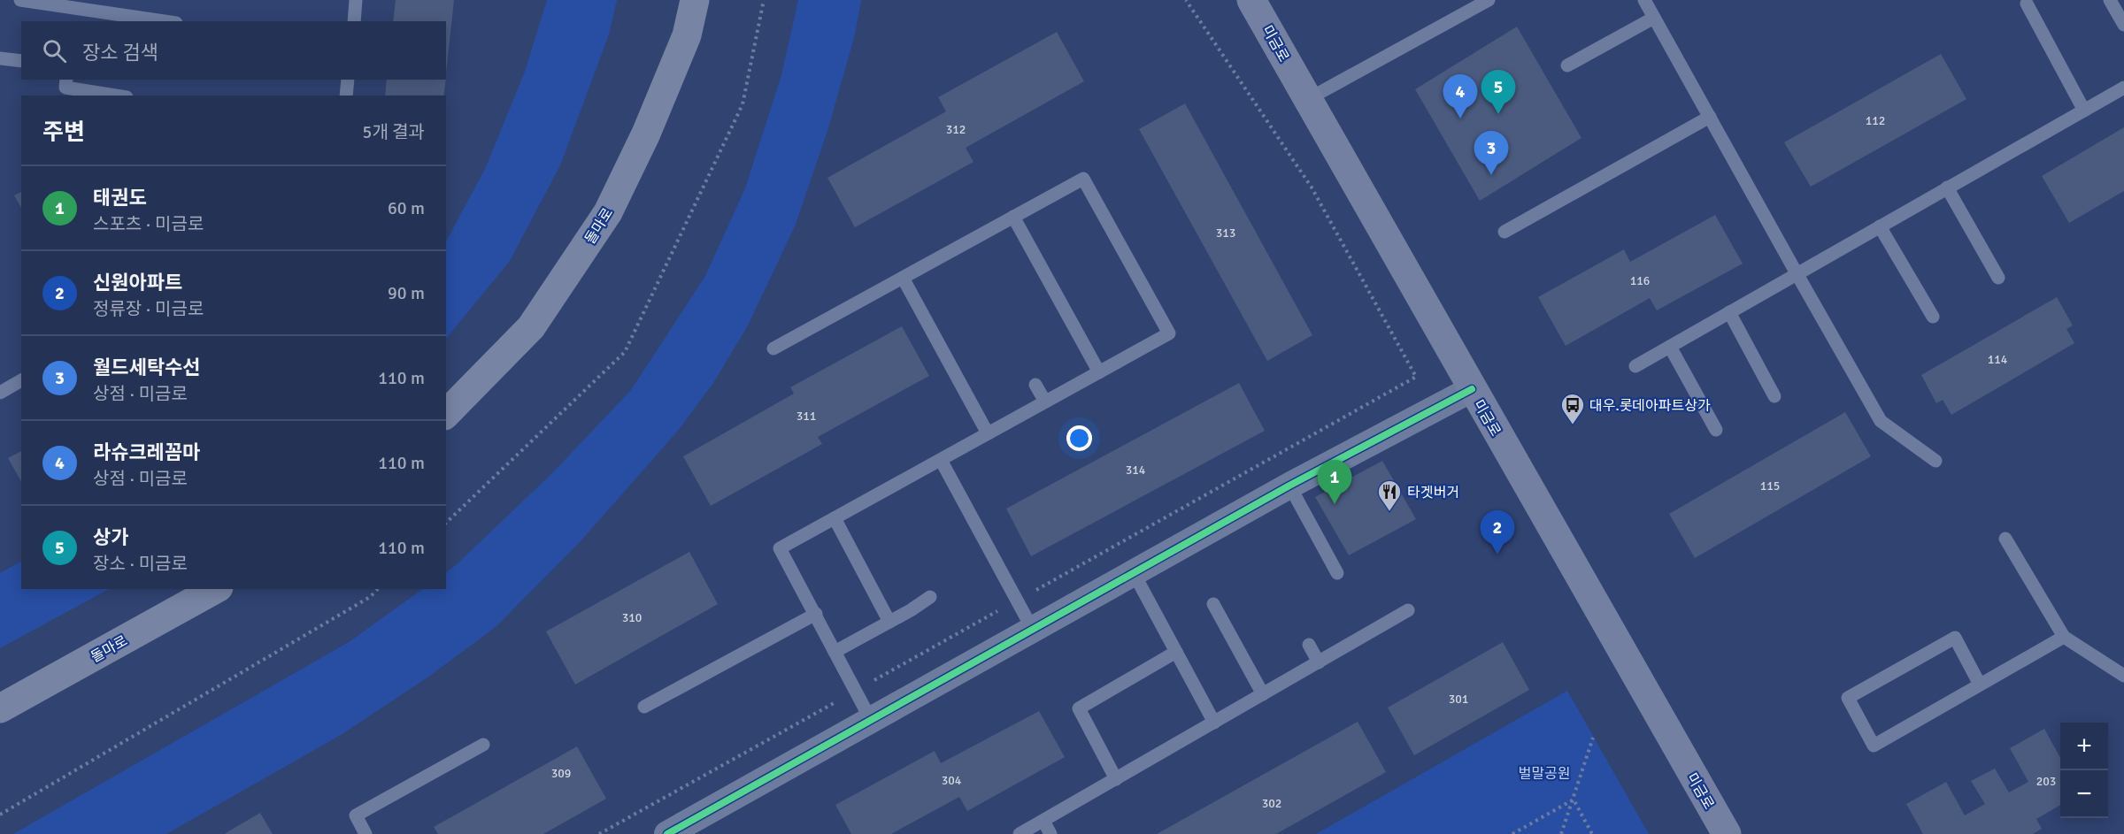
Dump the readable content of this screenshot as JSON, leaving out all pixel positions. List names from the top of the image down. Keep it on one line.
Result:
{"streets":{"main road":["미금로","돌마로"]},"parks":["벌말공원"],"places":{"bus stop":["대우.롯데아파트상가"],"restaurant":["타겟버거"]},"house_numbers":["112","312","313","116","114","311","314","115","310","301","309","304","203","302"],"page":{"search":"장소 검색","pins":["5","4","3","1","2"],"heading":["주변","5개 결과"],"list":[{"mark":"1","name":"태권도","note":"스포츠 · 미금로","value":"60 m"},{"mark":"2","name":"신원아파트","note":"정류장 · 미금로","value":"90 m"},{"mark":"3","name":"월드세탁수선","note":"상점 · 미금로","value":"110 m"},{"mark":"4","name":"라슈크레꼼마","note":"상점 · 미금로","value":"110 m"},{"mark":"5","name":"상가","note":"장소 · 미금로","value":"110 m"}],"map_buttons":["+","−"]}}
